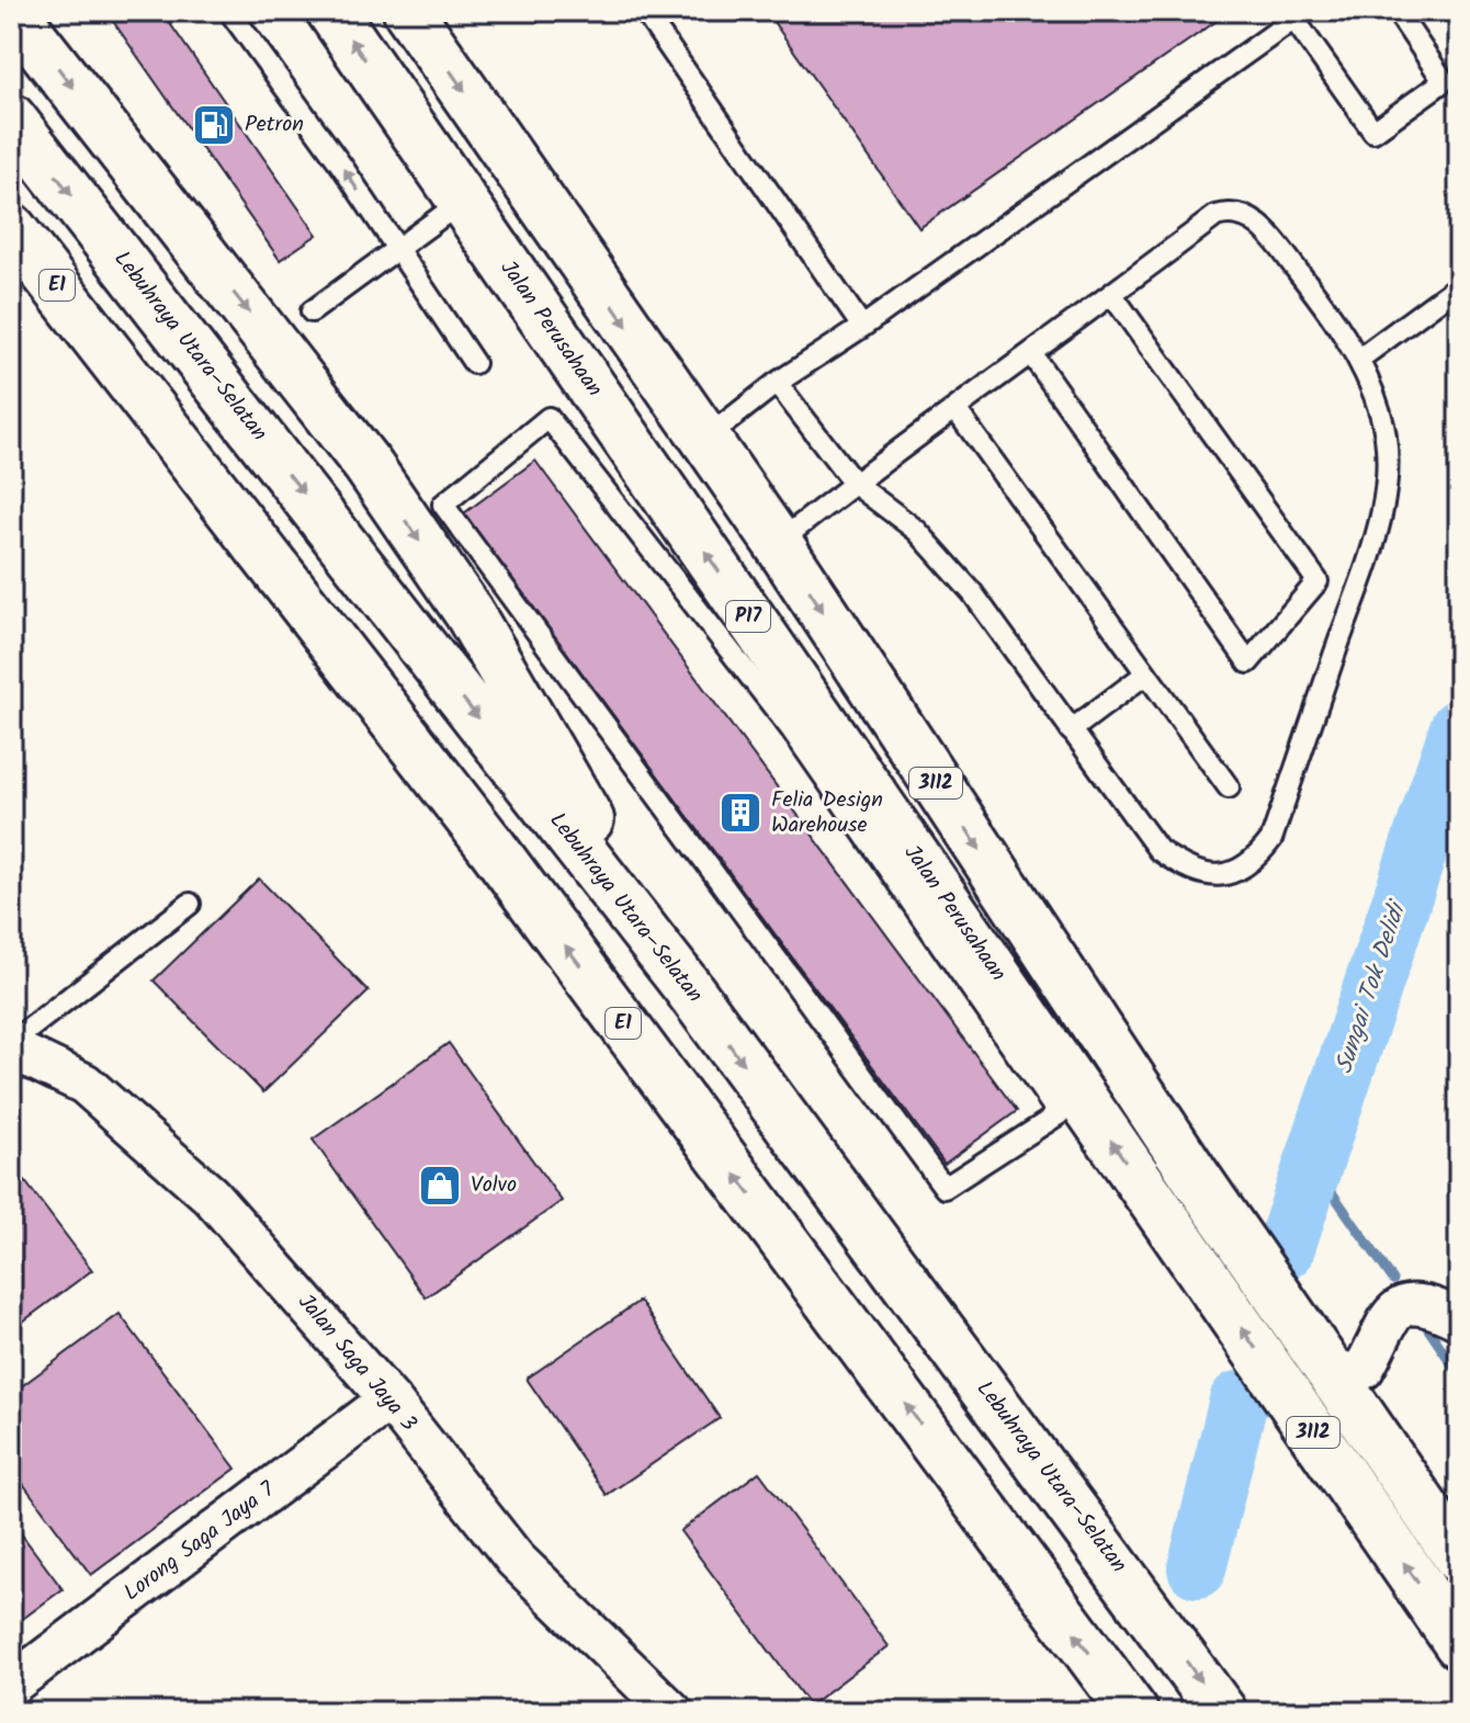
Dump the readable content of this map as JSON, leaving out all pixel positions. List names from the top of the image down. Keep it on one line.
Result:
{"streets":{"main road":["E1","Jalan Perusahaan","Lebuhraya Utara–Selatan","P17","3112"],"street":["Jalan Saga Jaya 3","Lorong Saga Jaya 7"]},"crossings":[["Jalan Saga Jaya 3","Lorong Saga Jaya 7"]],"water":["Sungai Tok Delidi"],"places":{"fuel station":["Petron"],"building":["Felia Design Warehouse"],"shop":["Volvo"]}}
